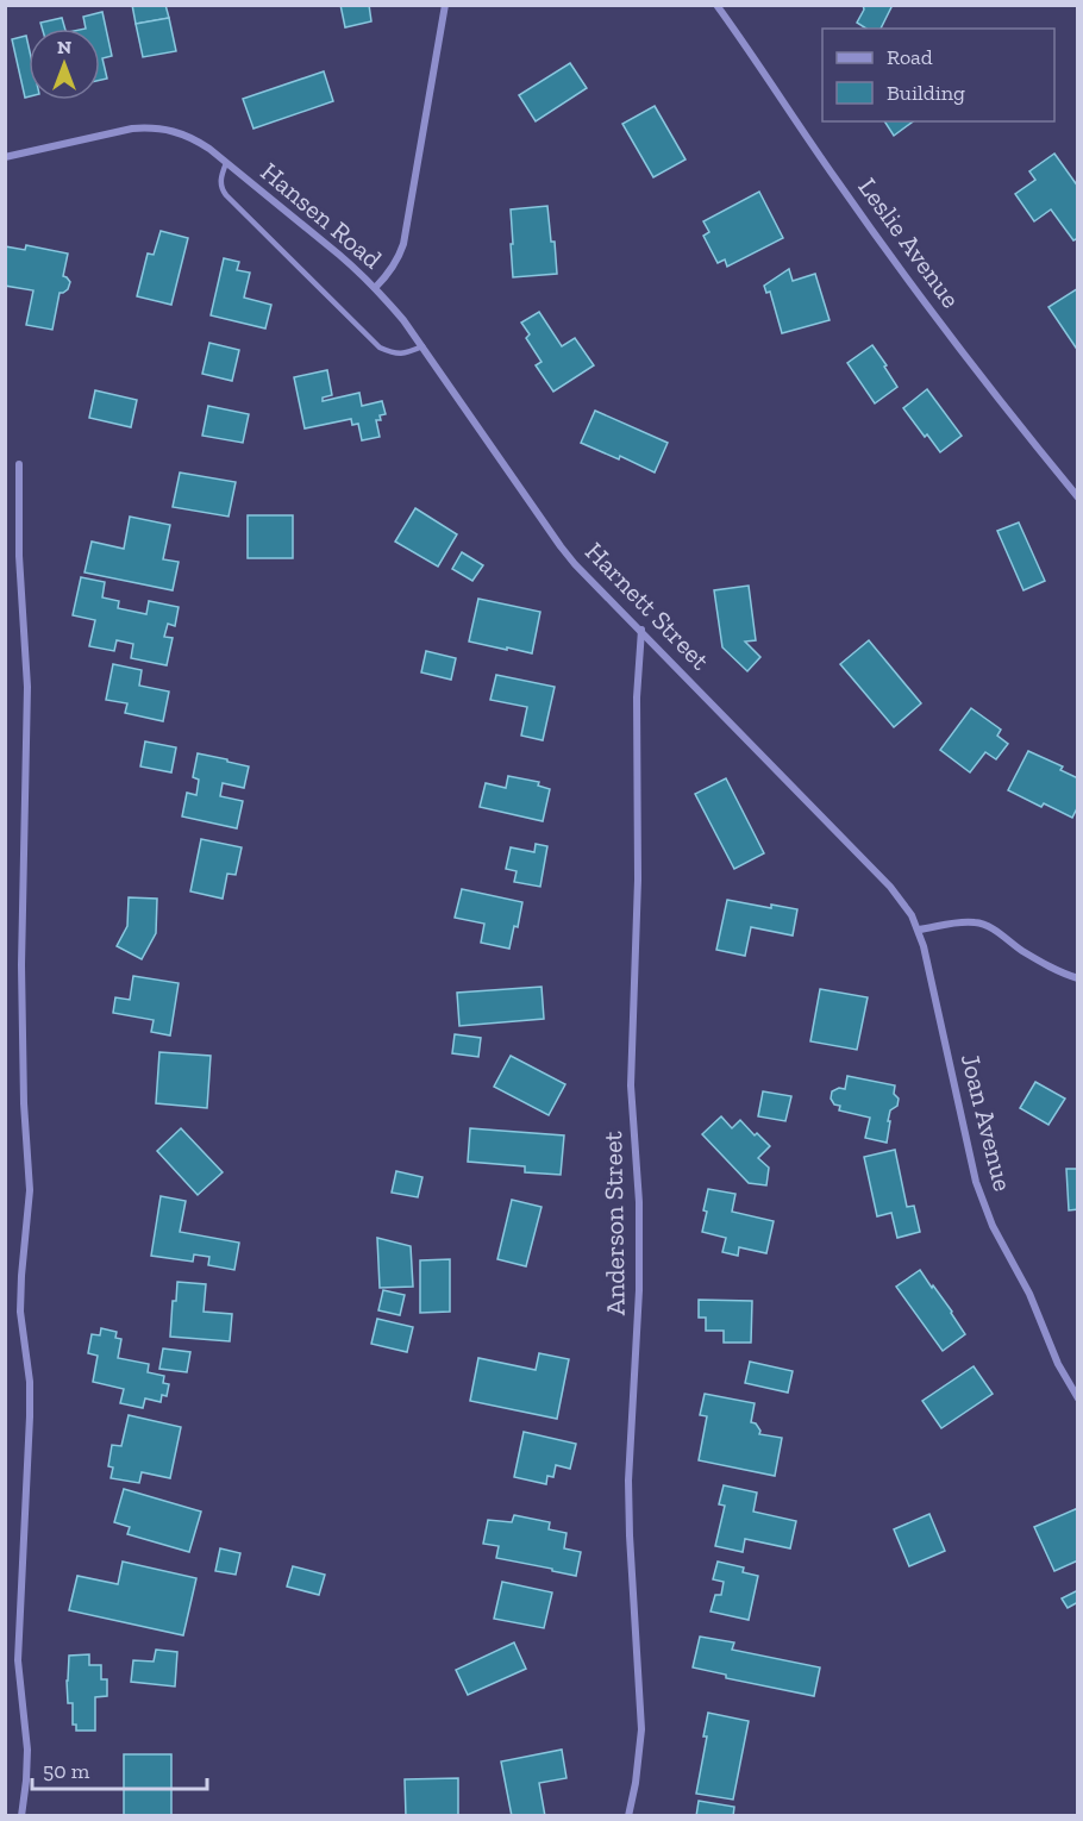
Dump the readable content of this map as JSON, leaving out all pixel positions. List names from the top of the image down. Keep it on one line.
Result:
{"streets":{"street":["Hansen Road","Leslie Avenue","Harnett Street","Joan Avenue","Anderson Street"]},"crossings":[["Hansen Road","Harnett Street"],["Harnett Street","Joan Avenue"],["Harnett Street","Anderson Street"]],"legend":["Road","Building"],"scale_bar":"50 m","north":"top"}
